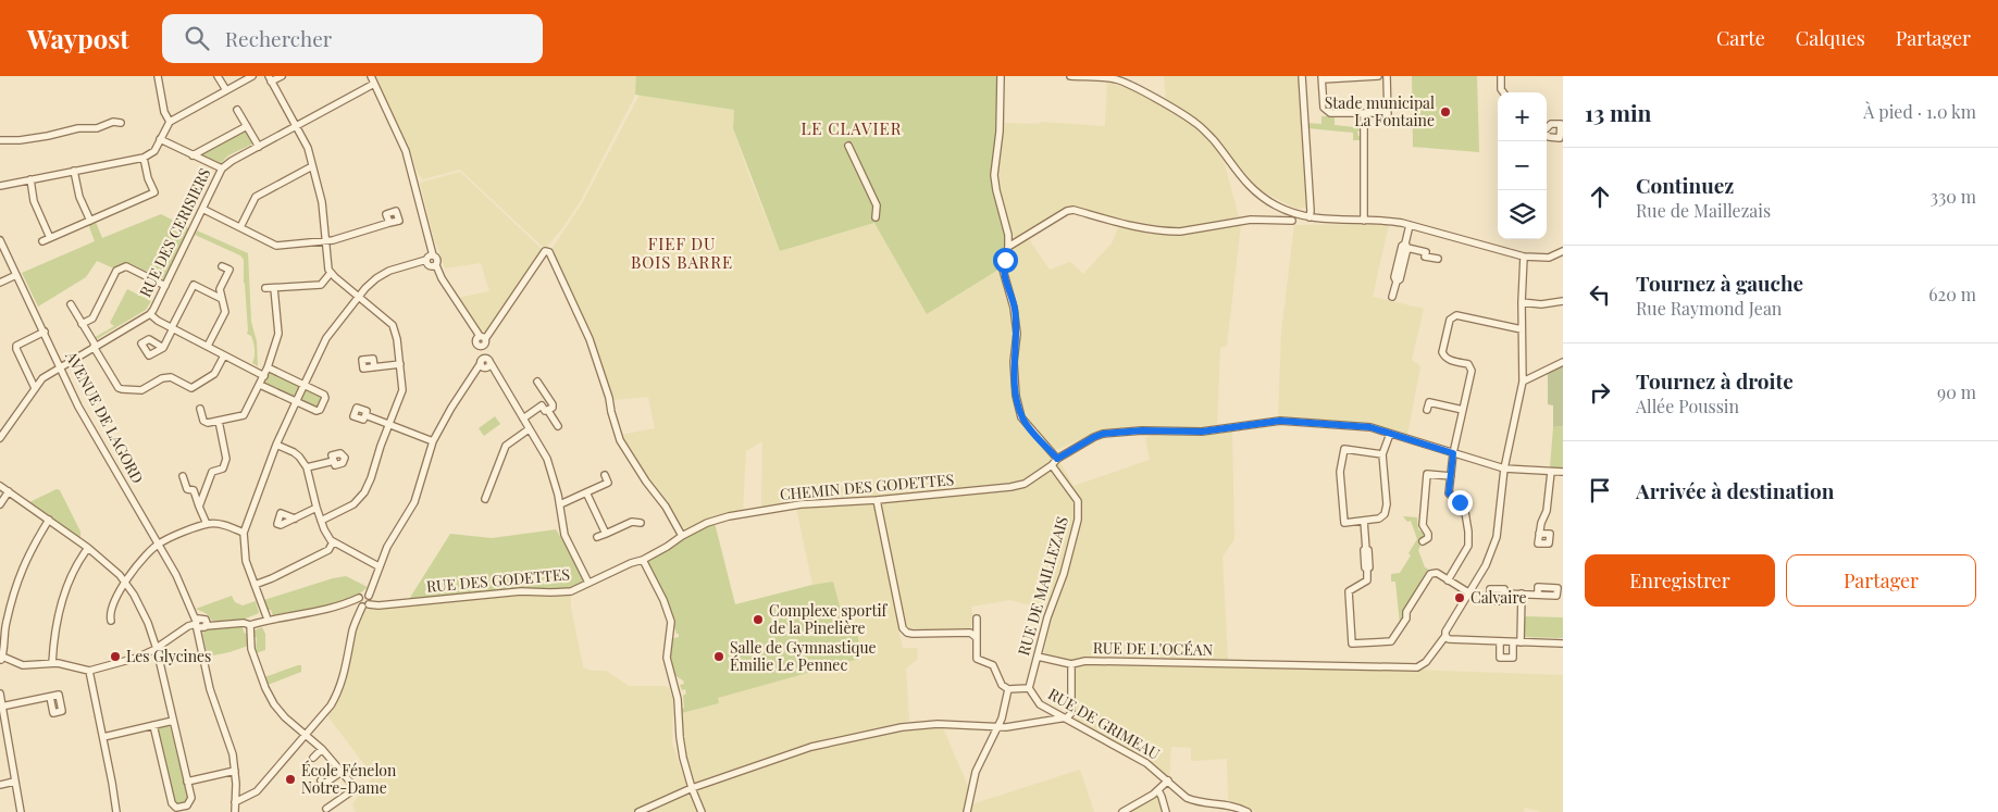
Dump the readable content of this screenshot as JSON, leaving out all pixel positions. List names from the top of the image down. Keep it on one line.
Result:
{"streets":{"street":["RUE DES CERISIERS","AVENUE DE LAGORD","CHEMIN DES GODETTES","RUE DES GODETTES","RUE DE MAILLEZAIS","RUE DE L'OCÉAN","RUE DE GRIMEAU"]},"crossings":[["RUE DES CERISIERS","AVENUE DE LAGORD"],["CHEMIN DES GODETTES","RUE DES GODETTES"],["CHEMIN DES GODETTES","RUE DE MAILLEZAIS"],["RUE DE MAILLEZAIS","RUE DE L'OCÉAN"],["RUE DE MAILLEZAIS","RUE DE GRIMEAU"]],"districts":["LE CLAVIER","FIEF DU BOIS BARRE"],"places":["Stade municipal La Fontaine","Calvaire","Complexe sportif de la Pinelière","Les Glycines","Salle de Gymnastique Émilie Le Pennec","École Fénelon Notre-Dame"],"page":{"header":"Waypost","search":"Rechercher","nav":["Carte","Calques","Partager"],"heading":["13 min","À pied · 1.0 km"],"map_buttons":["+","−"],"list":[["Continuez","Rue de Maillezais","330 m"],["Tournez à gauche","Rue Raymond Jean","620 m"],["Tournez à droite","Allée Poussin","90 m"],"Arrivée à destination"],"buttons":["Enregistrer","Partager"]}}
